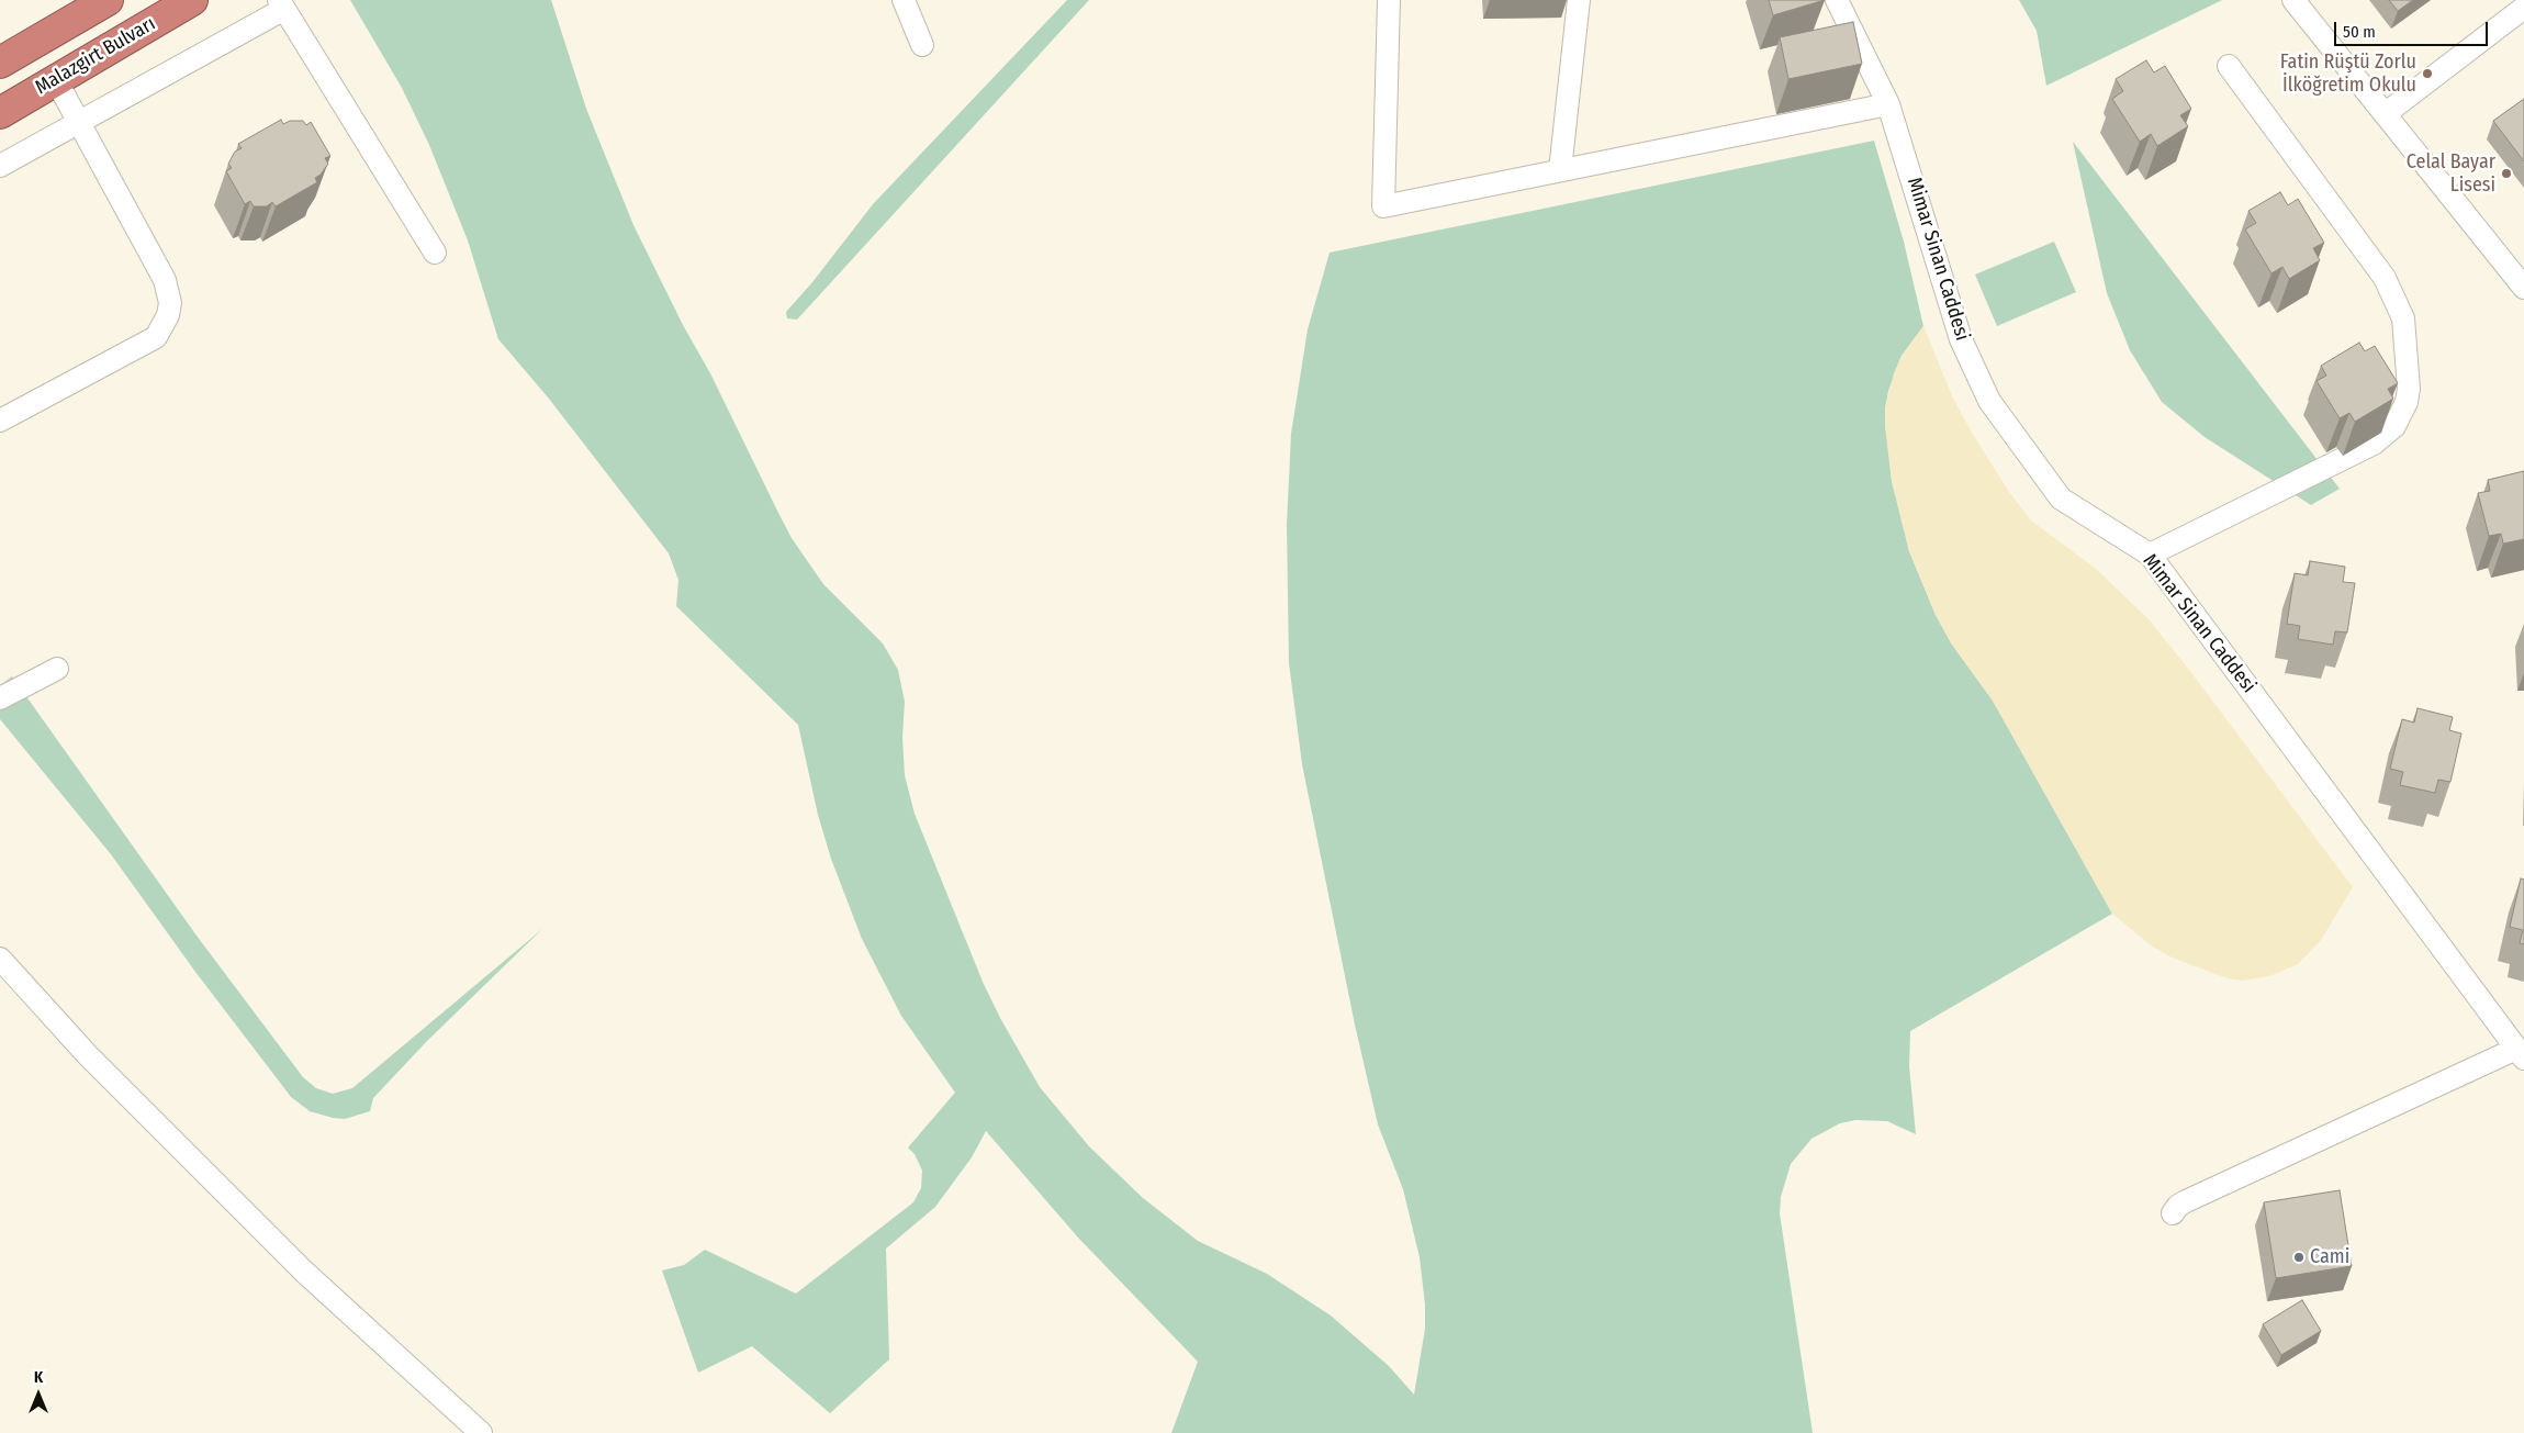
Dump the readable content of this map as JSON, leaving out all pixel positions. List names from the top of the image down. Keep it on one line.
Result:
{"streets":{"highway":["Malazgirt Bulvarı"],"street":["Mimar Sinan Caddesi"]},"places":["Fatin Rüştü Zorlu İlköğretim Okulu","Celal Bayar Lisesi","Cami"],"scale_bar":"50 m","north":"top"}
